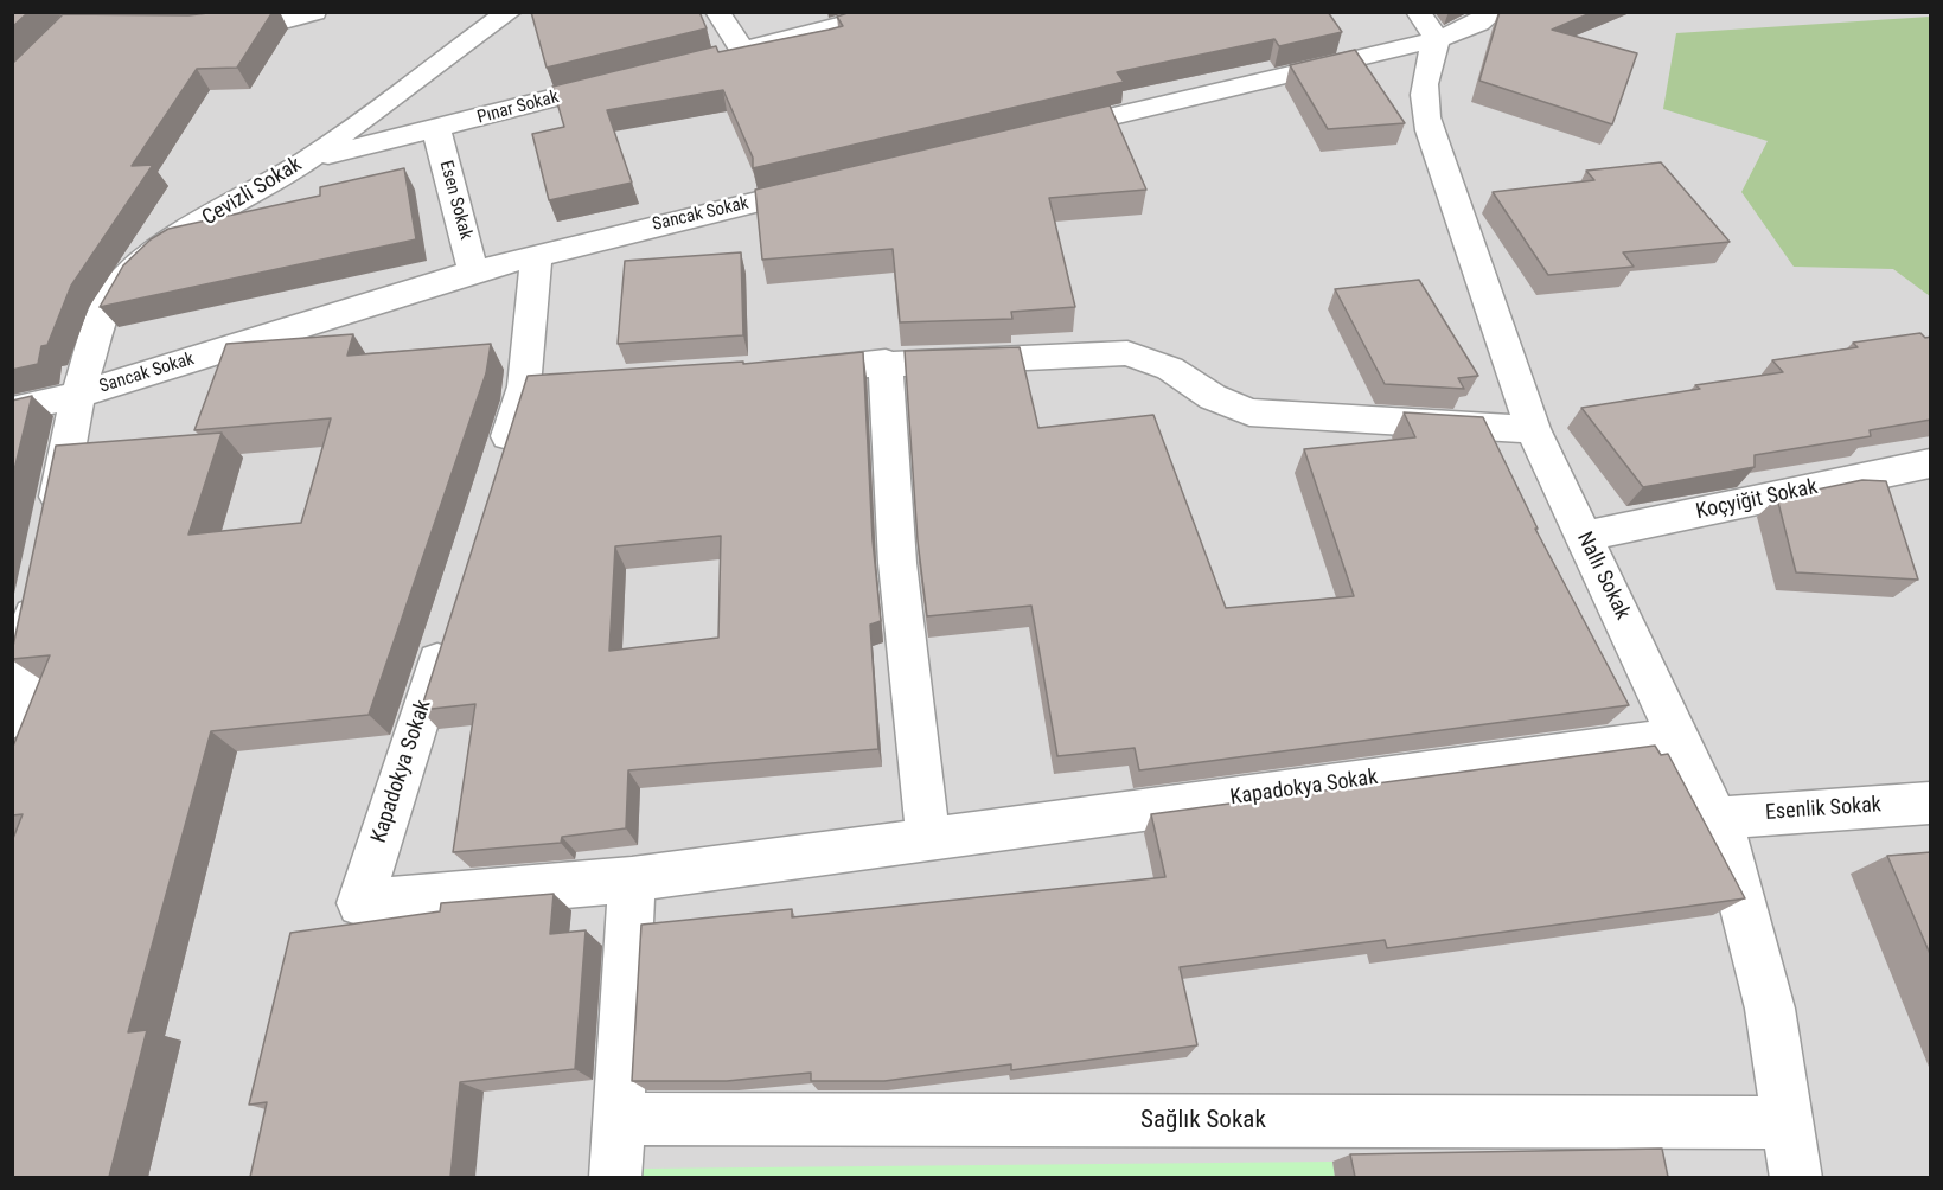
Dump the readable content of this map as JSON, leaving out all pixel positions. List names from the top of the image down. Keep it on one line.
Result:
{"streets":{"street":["Pınar Sokak","Cevizli Sokak","Esen Sokak","Sancak Sokak","Koçyiğit Sokak","Nallı Sokak","Kapadokya Sokak","Esenlik Sokak","Sağlık Sokak"]},"crossings":[["Pınar Sokak","Cevizli Sokak"],["Pınar Sokak","Esen Sokak"],["Cevizli Sokak","Sancak Sokak"],["Esen Sokak","Sancak Sokak"],["Koçyiğit Sokak","Nallı Sokak"],["Nallı Sokak","Kapadokya Sokak"],["Nallı Sokak","Esenlik Sokak"],["Nallı Sokak","Sağlık Sokak"]]}
